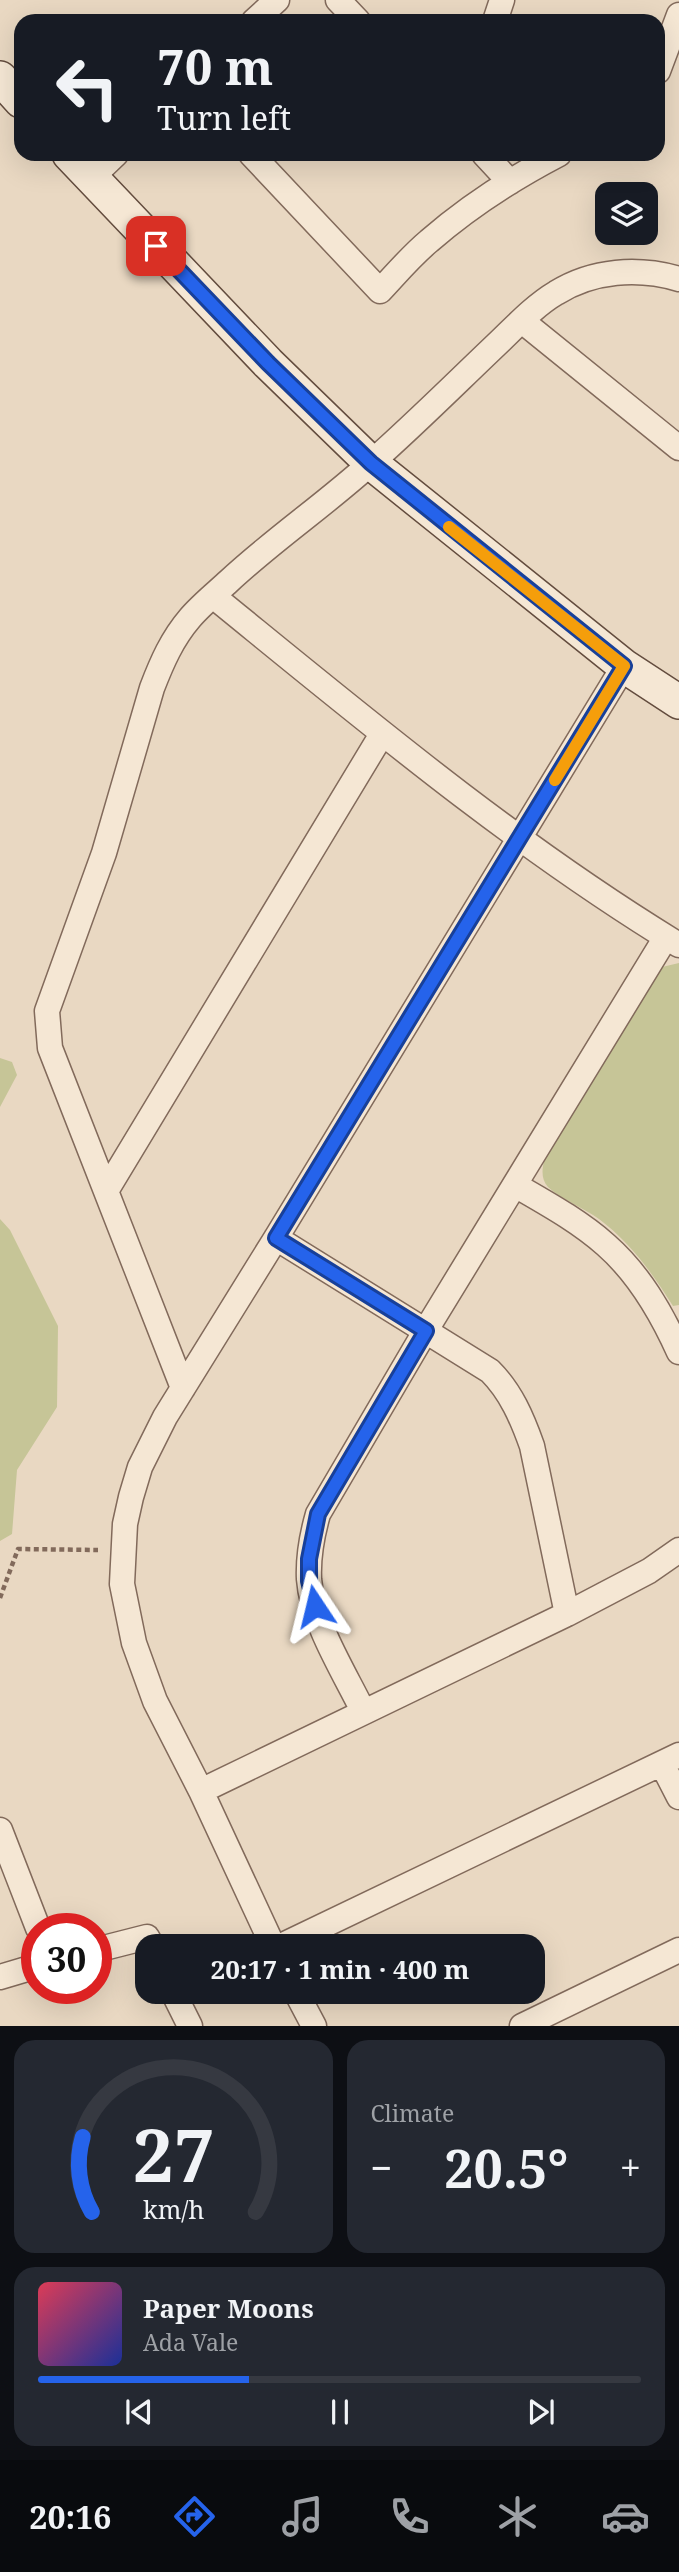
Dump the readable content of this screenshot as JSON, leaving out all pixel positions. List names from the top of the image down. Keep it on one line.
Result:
{"page":{"turn":["70 m","Turn left"],"limit":"30","trip":"20:17 · 1 min · 400 m","tile":"Climate","heat":["−","20.5°","+"],"song":["Paper Moons","Ada Vale"],"tabs":"20:16","gauge":["27","km/h"]}}
